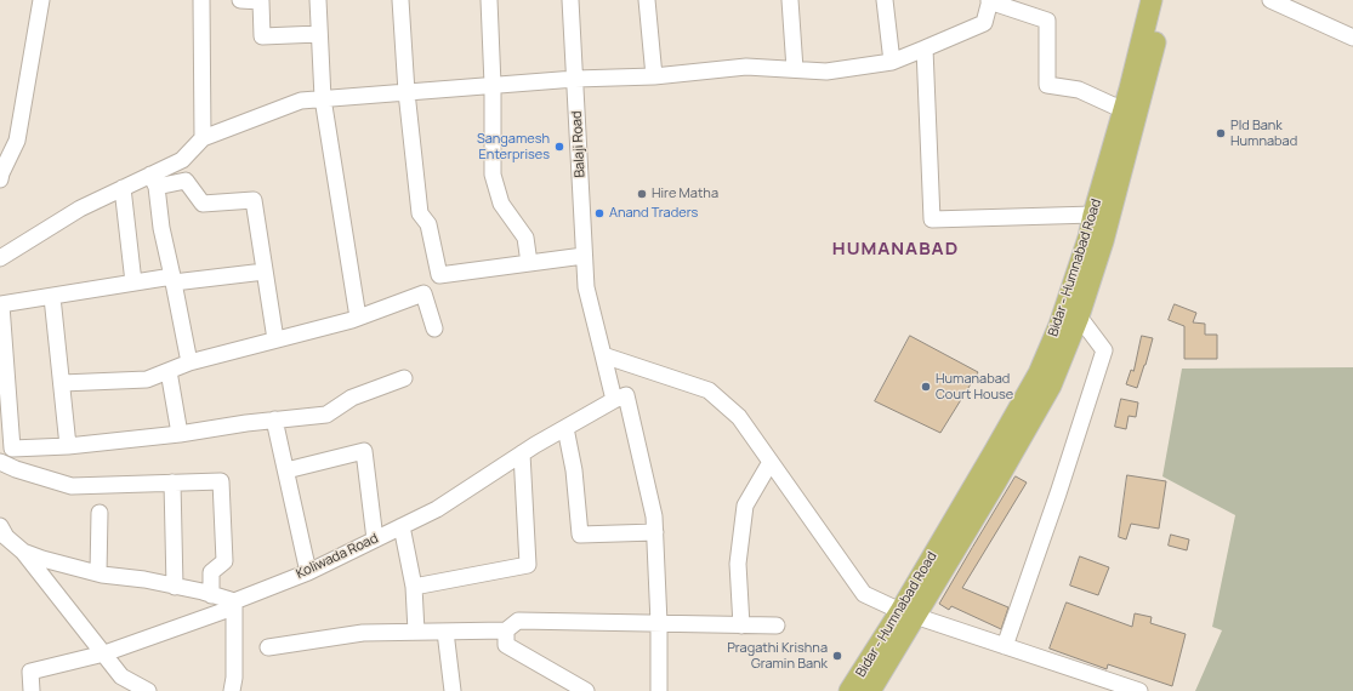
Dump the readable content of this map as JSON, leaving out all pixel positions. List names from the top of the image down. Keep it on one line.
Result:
{"streets":{"main road":["Bidar - Humnabad Road"],"street":["Balaji Road","Koliwada Road"]},"districts":["HUMANABAD"],"places":["Pld Bank Humnabad","Sangamesh Enterprises","Hire Matha","Anand Traders","Humanabad Court House","Pragathi Krishna Gramin Bank"]}
